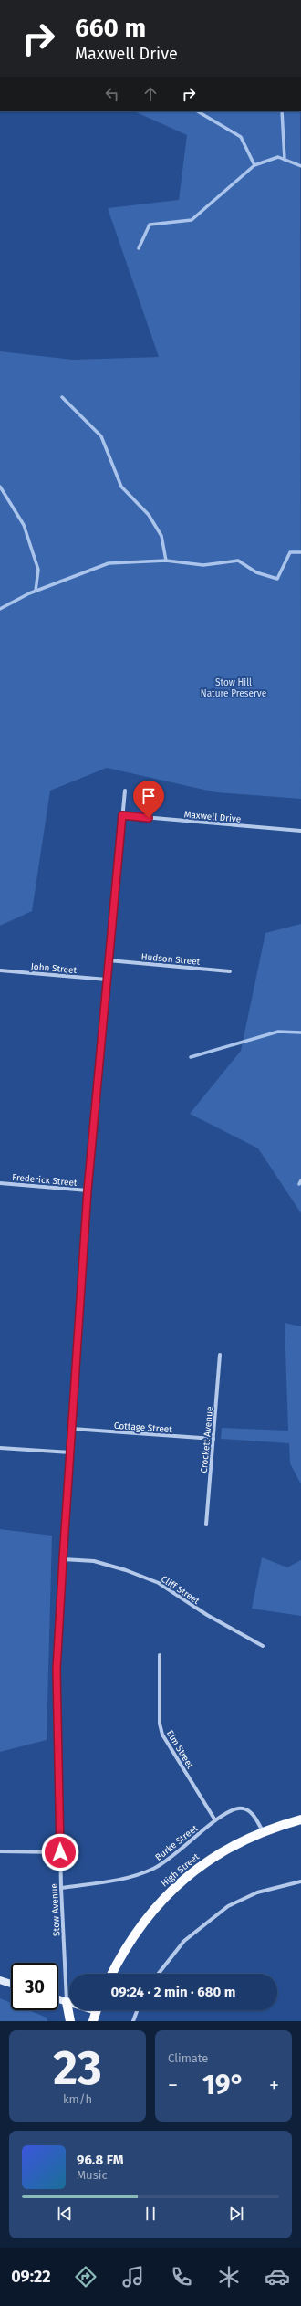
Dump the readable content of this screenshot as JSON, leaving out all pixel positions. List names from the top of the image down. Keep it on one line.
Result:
{"streets":{"main road":["High Street"],"street":["Maxwell Drive","Hudson Street","John Street","Frederick Street","Cottage Street","Crockett Avenue","Cliff Street","Elm Street","Burke Street","Stow Avenue"]},"crossings":[["Maxwell Drive","Stow Avenue"],["Hudson Street","Stow Avenue"],["John Street","Stow Avenue"],["Frederick Street","Stow Avenue"],["Cottage Street","Crockett Avenue"],["Cottage Street","Stow Avenue"],["Cliff Street","Stow Avenue"],["Elm Street","Burke Street"],["Burke Street","High Street"],["Burke Street","Stow Avenue"]],"parks":["Stow Hill Nature Preserve"],"page":{"turn":["660 m","Maxwell Drive"],"limit":"30","trip":"09:24 · 2 min · 680 m","tile":[["23","km/h"],"Climate"],"heat":["−","19°","+"],"song":["96.8 FM","Music"],"tabs":"09:22"}}
